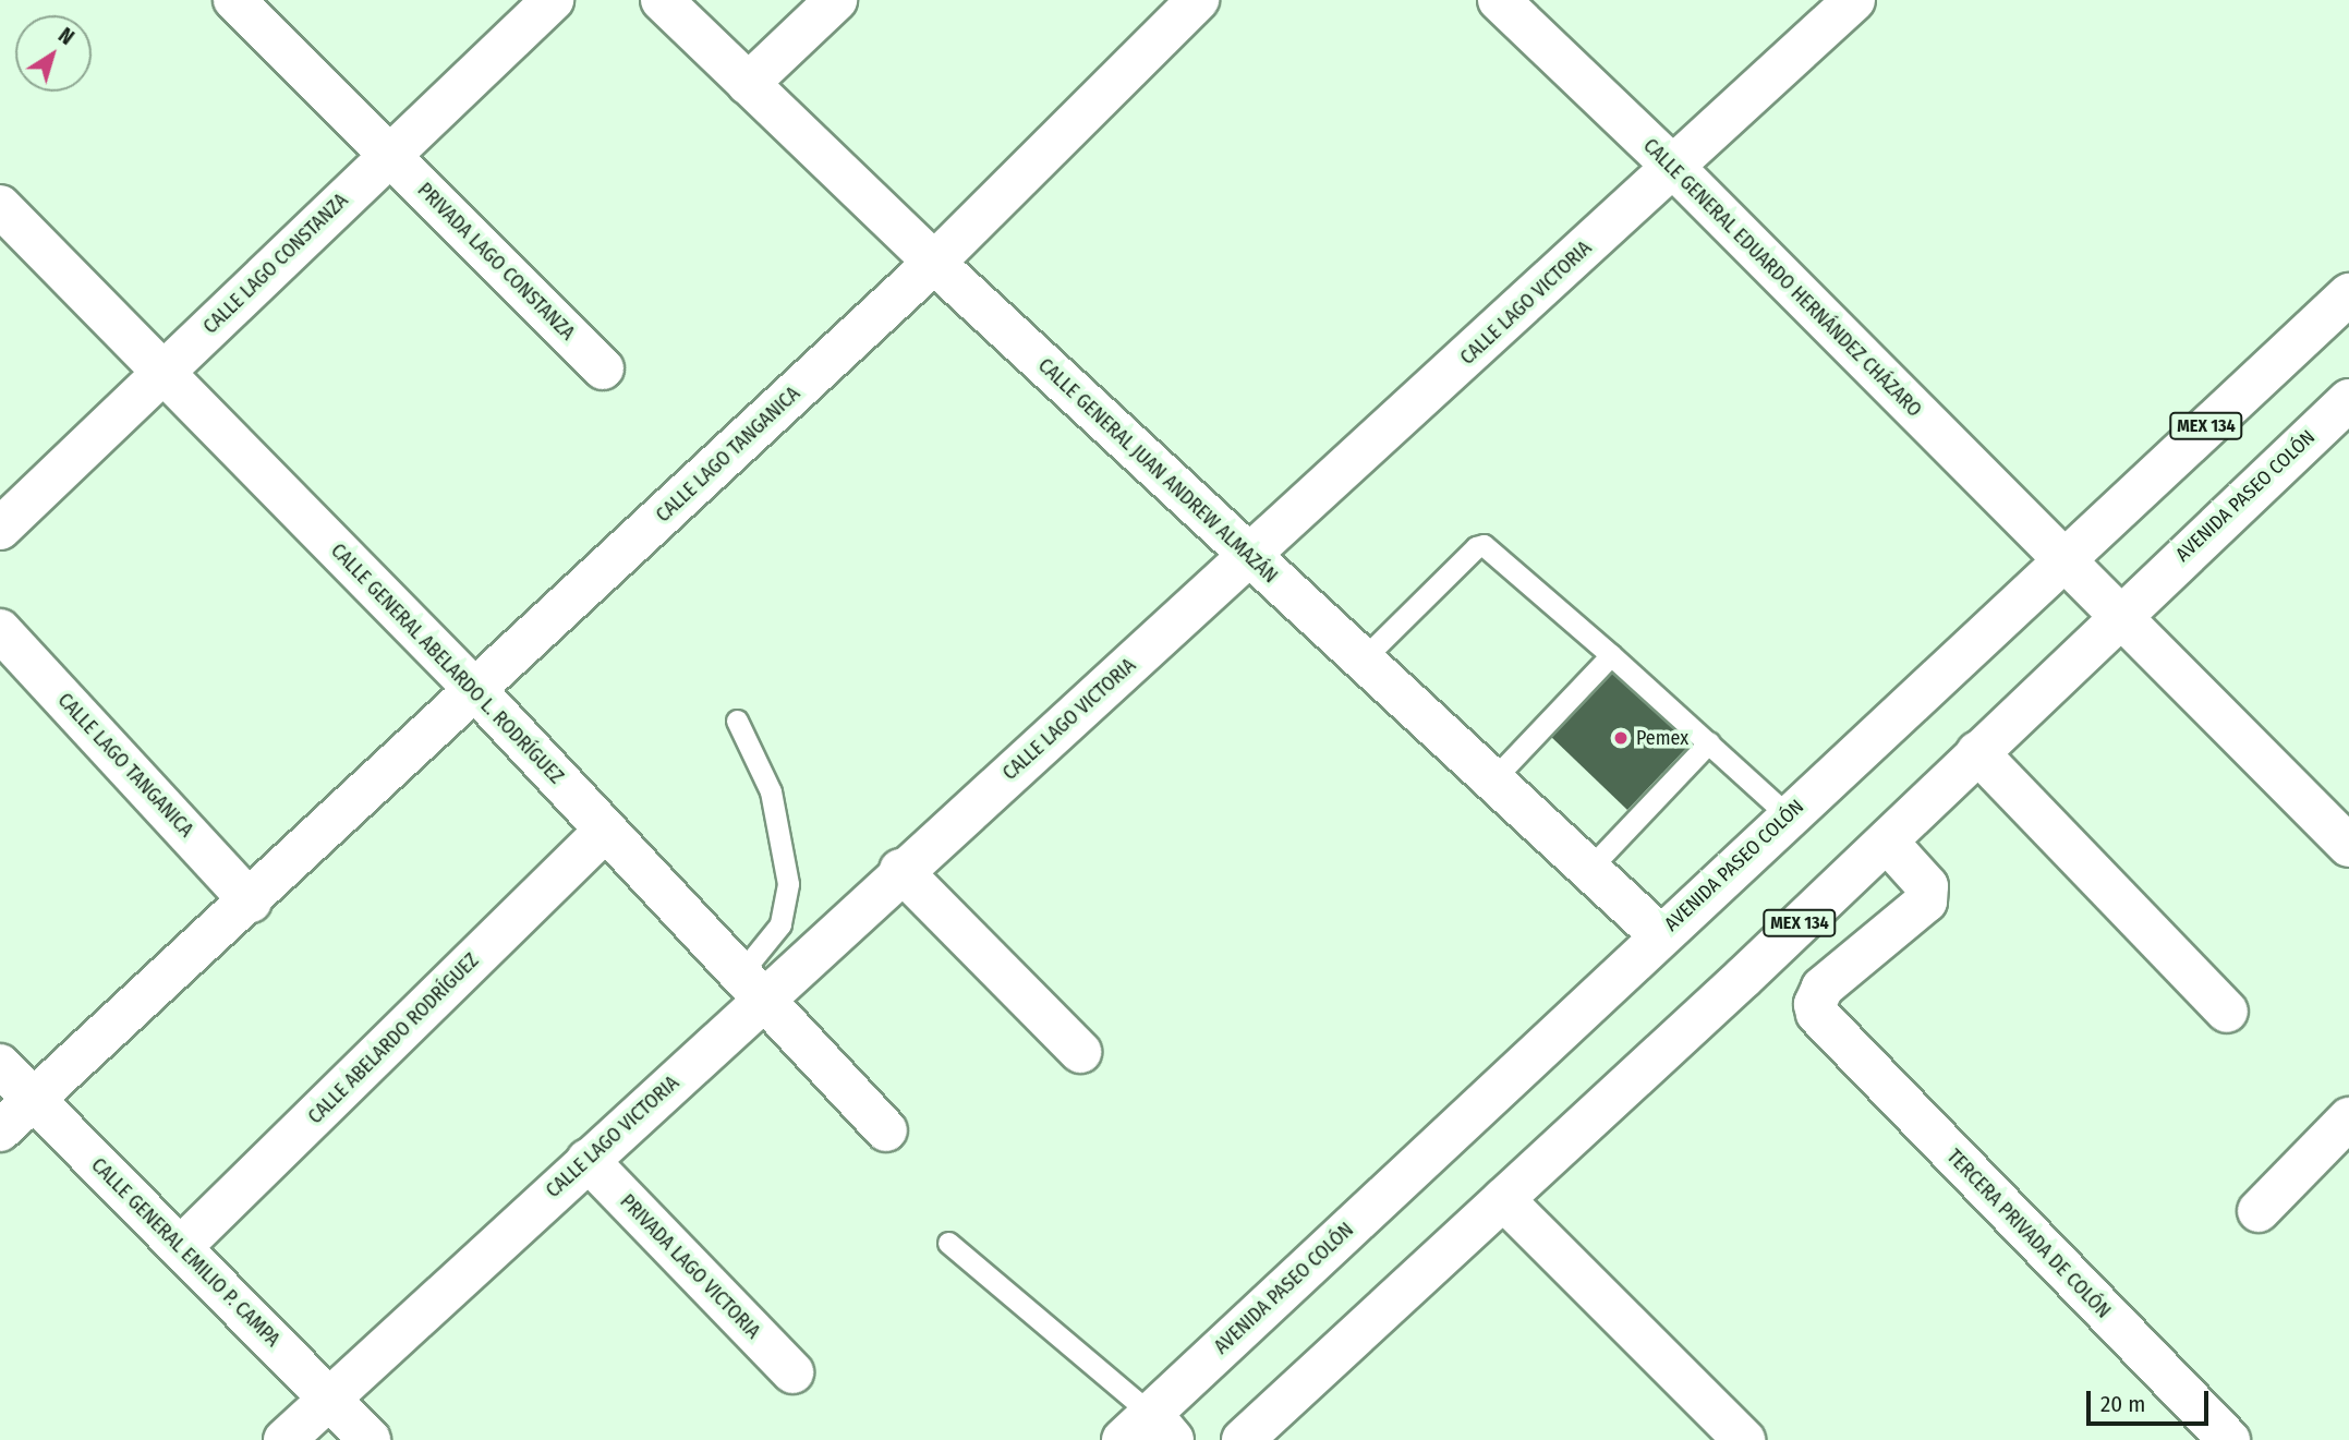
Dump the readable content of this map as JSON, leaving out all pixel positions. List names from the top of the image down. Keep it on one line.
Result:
{"streets":{"street":["PRIVADA LAGO CONSTANZA","CALLE LAGO CONSTANZA","CALLE GENERAL EDUARDO HERNÁNDEZ CHÁZARO","CALLE LAGO VICTORIA","MEX 134","CALLE LAGO TANGANICA","CALLE GENERAL JUAN ANDREW ALMAZÁN","AVENIDA PASEO COLÓN","CALLE GENERAL ABELARDO L. RODRÍGUEZ","CALLE ABELARDO RODRÍGUEZ","TERCERA PRIVADA DE COLÓN","CALLE GENERAL EMILIO P. CAMPA","PRIVADA LAGO VICTORIA"]},"crossings":[["PRIVADA LAGO CONSTANZA","CALLE LAGO CONSTANZA"],["CALLE LAGO CONSTANZA","CALLE GENERAL ABELARDO L. RODRÍGUEZ"],["CALLE GENERAL EDUARDO HERNÁNDEZ CHÁZARO","CALLE LAGO VICTORIA"],["CALLE GENERAL EDUARDO HERNÁNDEZ CHÁZARO","AVENIDA PASEO COLÓN"],["CALLE LAGO VICTORIA","CALLE GENERAL JUAN ANDREW ALMAZÁN"],["CALLE LAGO VICTORIA","CALLE GENERAL ABELARDO L. RODRÍGUEZ"],["CALLE LAGO VICTORIA","CALLE GENERAL EMILIO P. CAMPA"],["CALLE LAGO VICTORIA","PRIVADA LAGO VICTORIA"],["CALLE LAGO TANGANICA","CALLE GENERAL JUAN ANDREW ALMAZÁN"],["CALLE LAGO TANGANICA","CALLE GENERAL ABELARDO L. RODRÍGUEZ"],["CALLE LAGO TANGANICA","CALLE GENERAL EMILIO P. CAMPA"],["CALLE GENERAL JUAN ANDREW ALMAZÁN","AVENIDA PASEO COLÓN"],["AVENIDA PASEO COLÓN","TERCERA PRIVADA DE COLÓN"],["CALLE GENERAL ABELARDO L. RODRÍGUEZ","CALLE ABELARDO RODRÍGUEZ"],["CALLE ABELARDO RODRÍGUEZ","CALLE GENERAL EMILIO P. CAMPA"]],"places":["Pemex"],"scale_bar":"20 m","north":"top right"}
